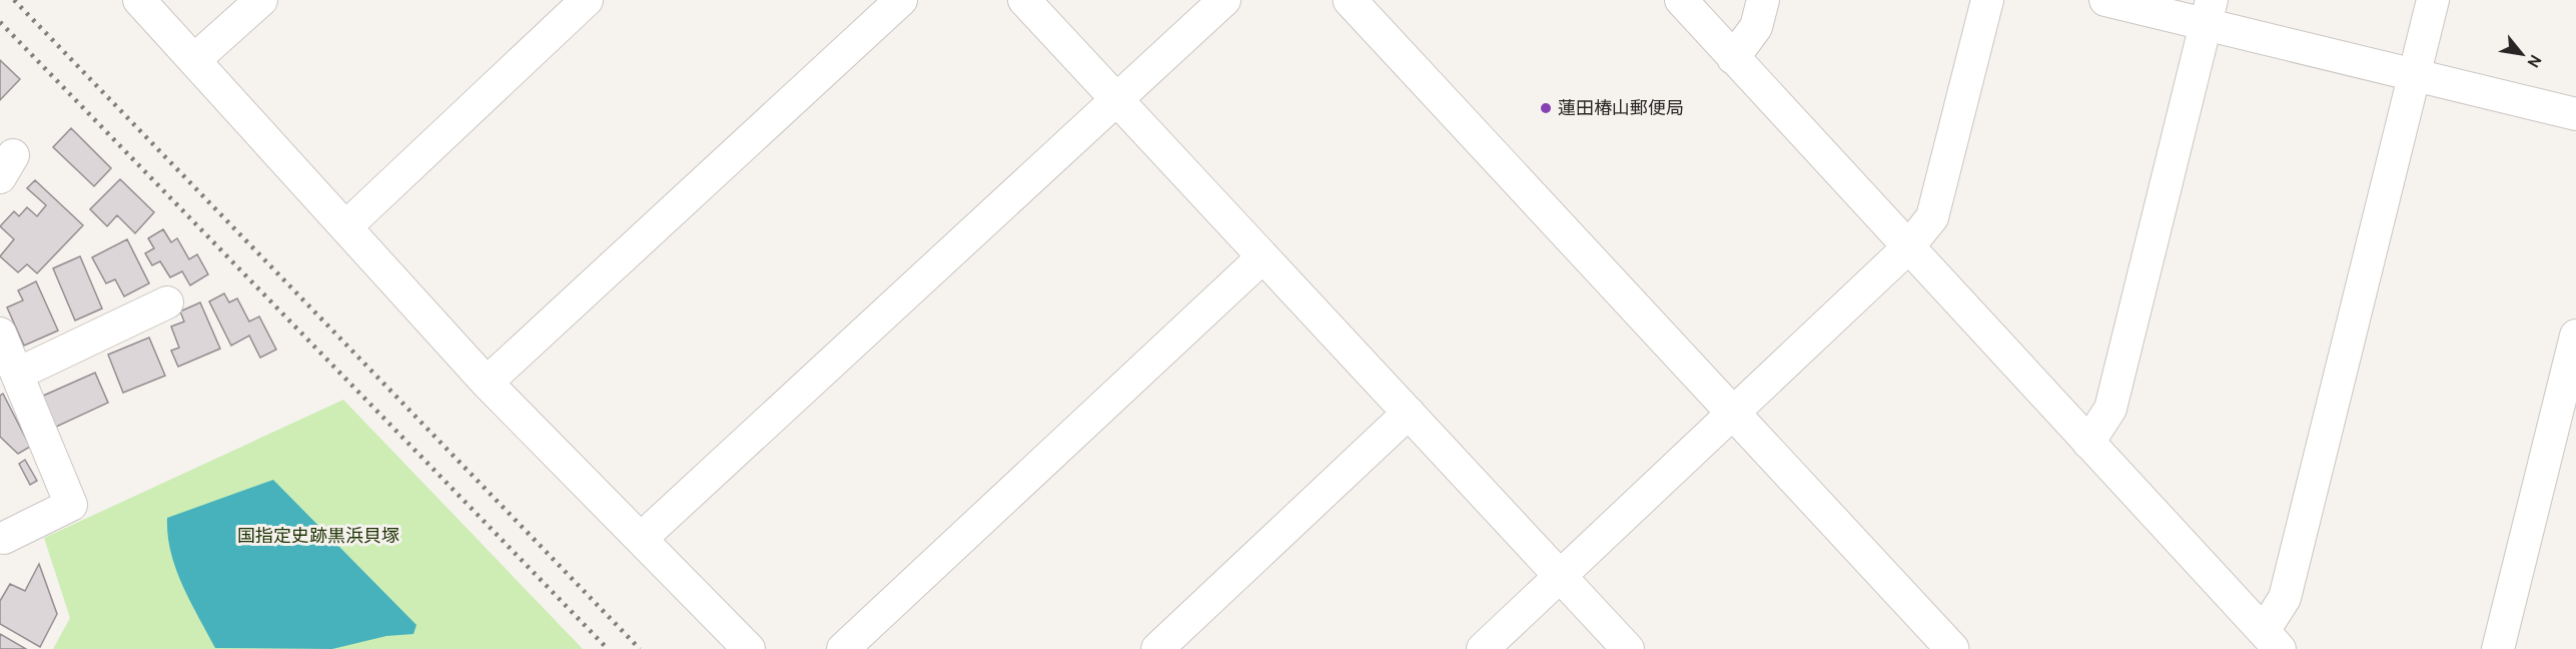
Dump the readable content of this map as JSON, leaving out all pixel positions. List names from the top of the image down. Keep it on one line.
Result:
{"parks":["国指定史跡黒浜貝塚"],"places":["蓮田椿山郵便局"],"north":"bottom right"}
